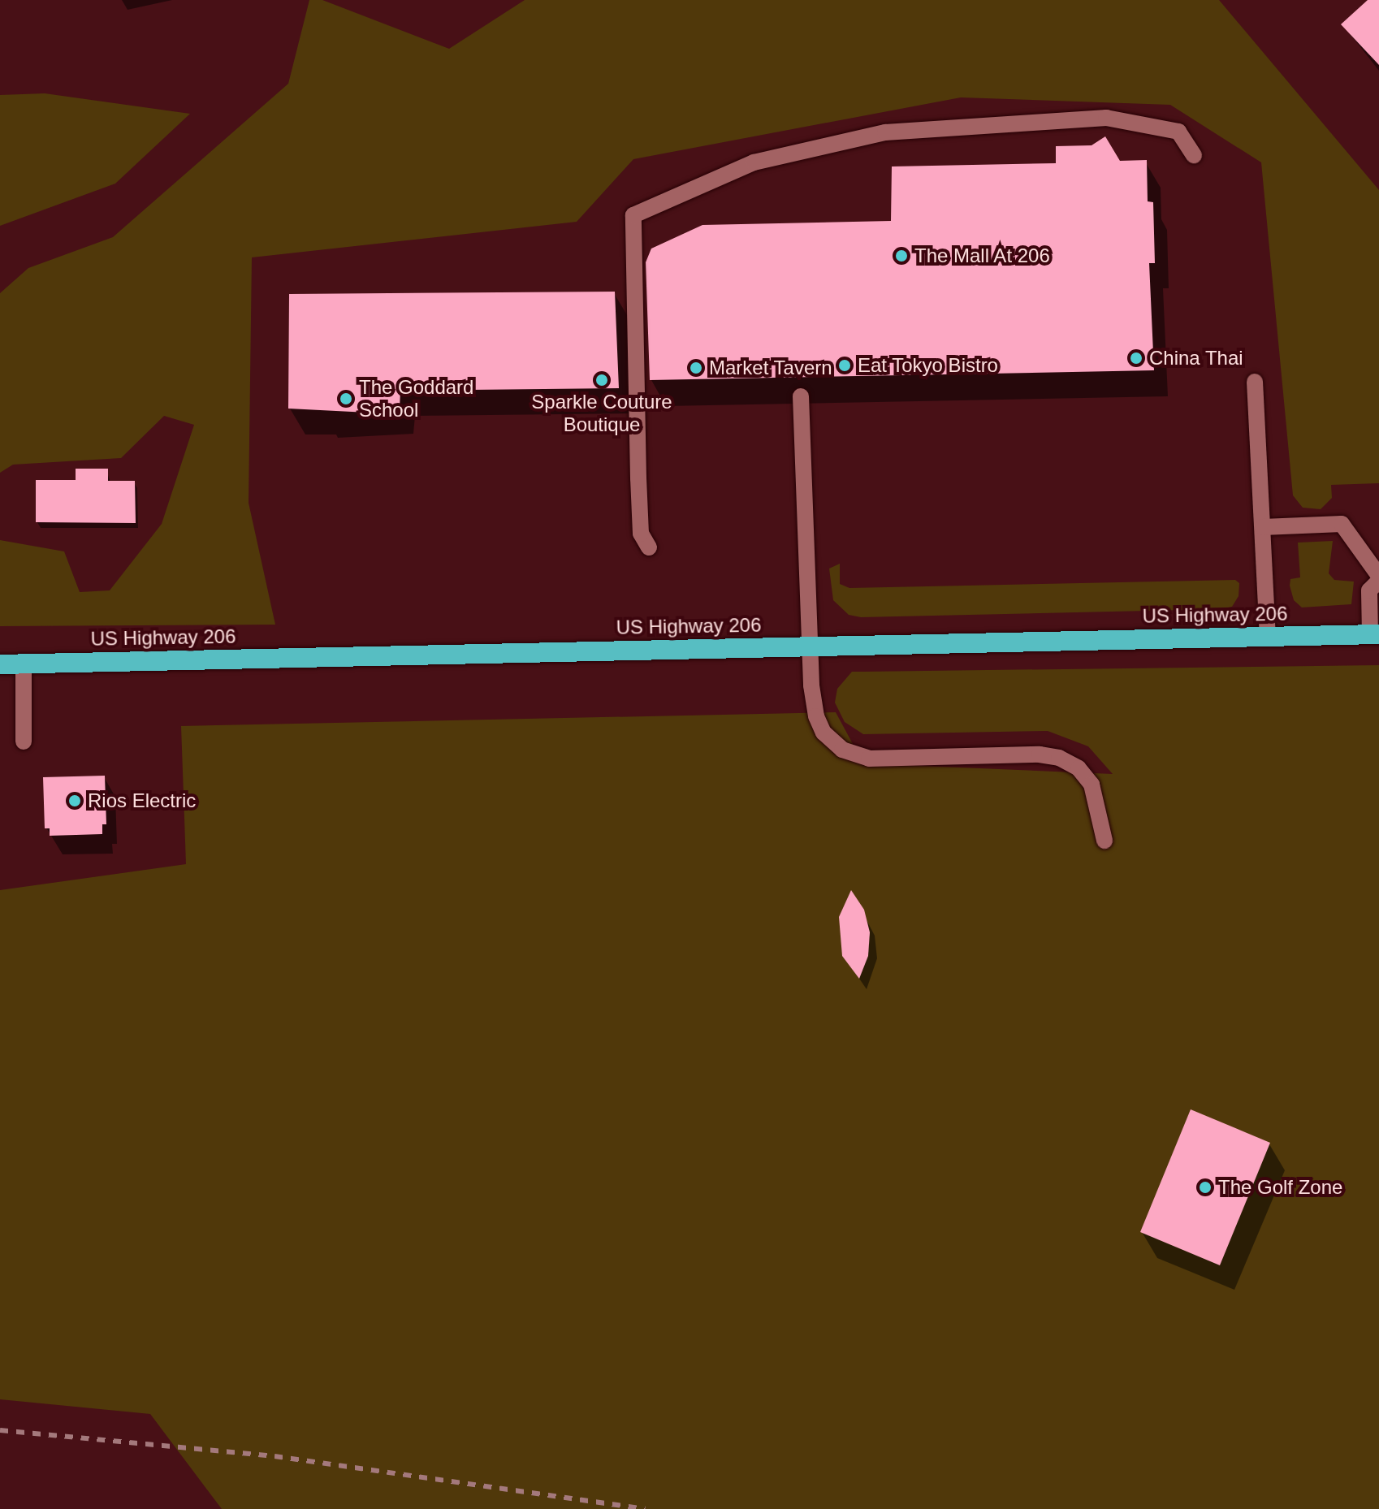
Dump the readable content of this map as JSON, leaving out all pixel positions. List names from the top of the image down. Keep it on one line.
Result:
{"streets":{"highway":["US Highway 206"]},"places":["The Mall At 206","China Thai","Eat Tokyo Bistro","Market Tavern","Sparkle Couture Boutique","The Goddard School","Rios Electric","The Golf Zone"]}
